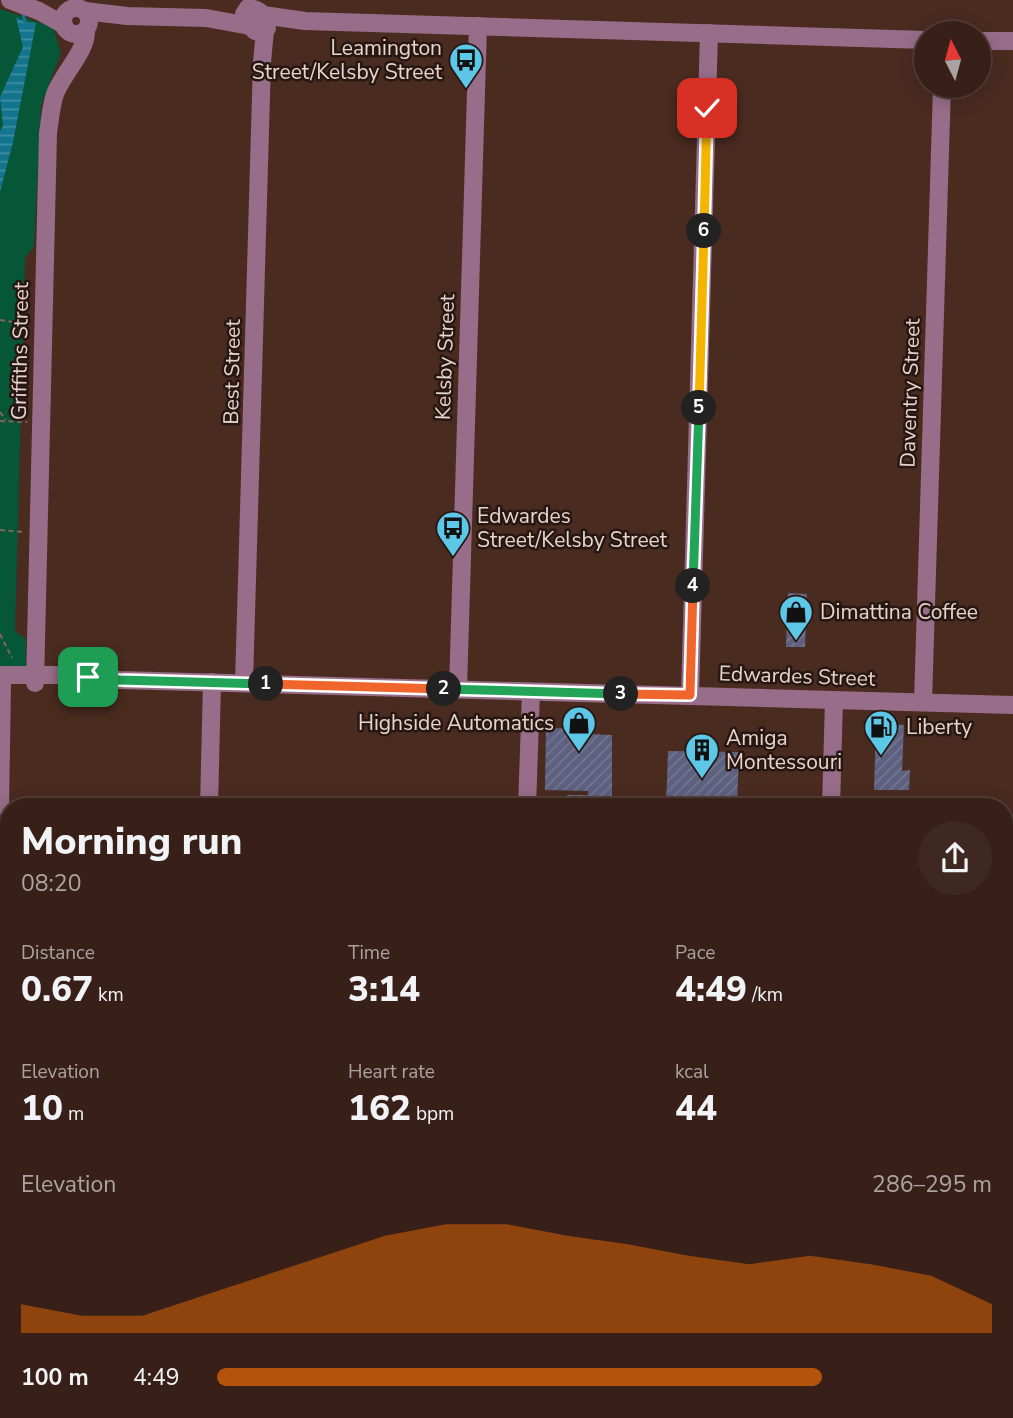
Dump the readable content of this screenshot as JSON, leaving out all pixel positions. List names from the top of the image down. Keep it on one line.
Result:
{"streets":{"street":["Griffiths Street","Kelsby Street","Best Street","Daventry Street","Edwardes Street"]},"crossings":[["Griffiths Street","Edwardes Street"],["Kelsby Street","Edwardes Street"],["Best Street","Edwardes Street"],["Daventry Street","Edwardes Street"]],"places":{"bus stop":["Leamington Street/Kelsby Street","Edwardes Street/Kelsby Street"],"shop":["Dimattina Coffee","Highside Automatics"],"fuel station":["Liberty"],"building":["Amiga Montessouri"]},"north":"top","page":{"pins":["6","5","4","1","2","3"],"heading":["Morning run","08:20"],"stats":[["Distance","0.67 km"],["Time","3:14"],["Pace","4:49 /km"],["Elevation","10 m"],["Heart rate","162 bpm"],["kcal","44"]],"chart":["Elevation","286–295 m"],"list":[{"name":"100 m","note":"4:49"}]}}
